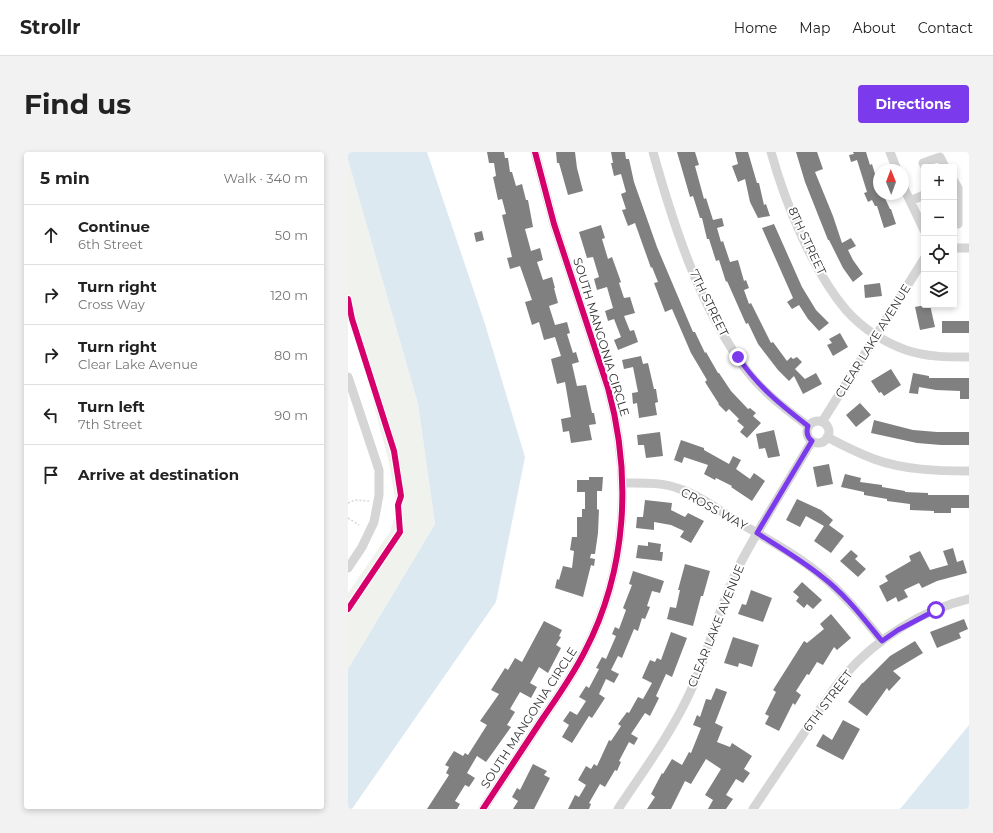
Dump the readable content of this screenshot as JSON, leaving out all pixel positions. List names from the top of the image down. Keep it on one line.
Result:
{"streets":{"street":["8TH STREET","7TH STREET","SOUTH MANGONIA CIRCLE","CLEAR LAKE AVENUE","CROSS WAY","6TH STREET"]},"crossings":[["8TH STREET","CLEAR LAKE AVENUE"],["7TH STREET","CLEAR LAKE AVENUE"],["SOUTH MANGONIA CIRCLE","CROSS WAY"],["CLEAR LAKE AVENUE","CROSS WAY"],["CROSS WAY","6TH STREET"]],"north":"top","page":{"header":"Strollr","nav":["Home","Map","About","Contact"],"buttons":"Directions","title":"Find us","heading":["5 min","Walk · 340 m"],"map_buttons":["+","−"],"list":[["Continue","6th Street","50 m"],["Turn right","Cross Way","120 m"],["Turn right","Clear Lake Avenue","80 m"],["Turn left","7th Street","90 m"],"Arrive at destination"]}}
